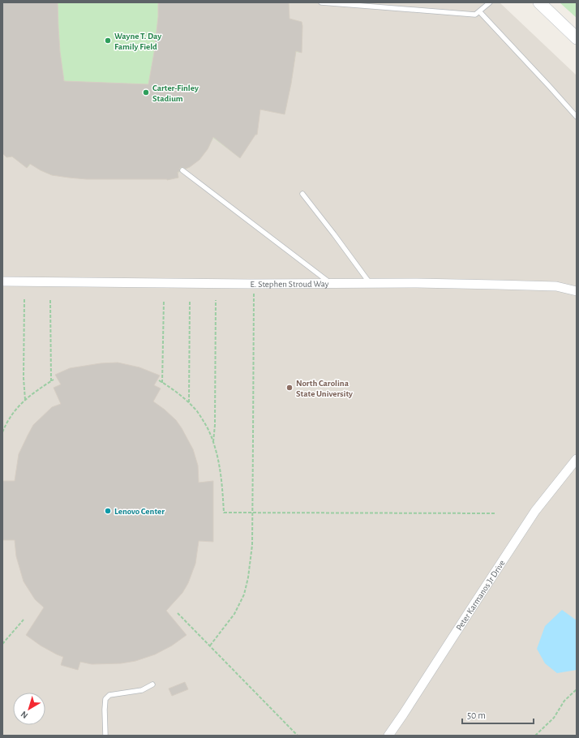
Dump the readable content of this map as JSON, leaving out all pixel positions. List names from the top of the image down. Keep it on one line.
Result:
{"streets":{"street":["E. Stephen Stroud Way","Peter Karmanos Jr Drive"]},"places":["Wayne T. Day Family Field","Carter-Finley Stadium","North Carolina State University","Lenovo Center"],"scale_bar":"50 m","north":"bottom left"}
